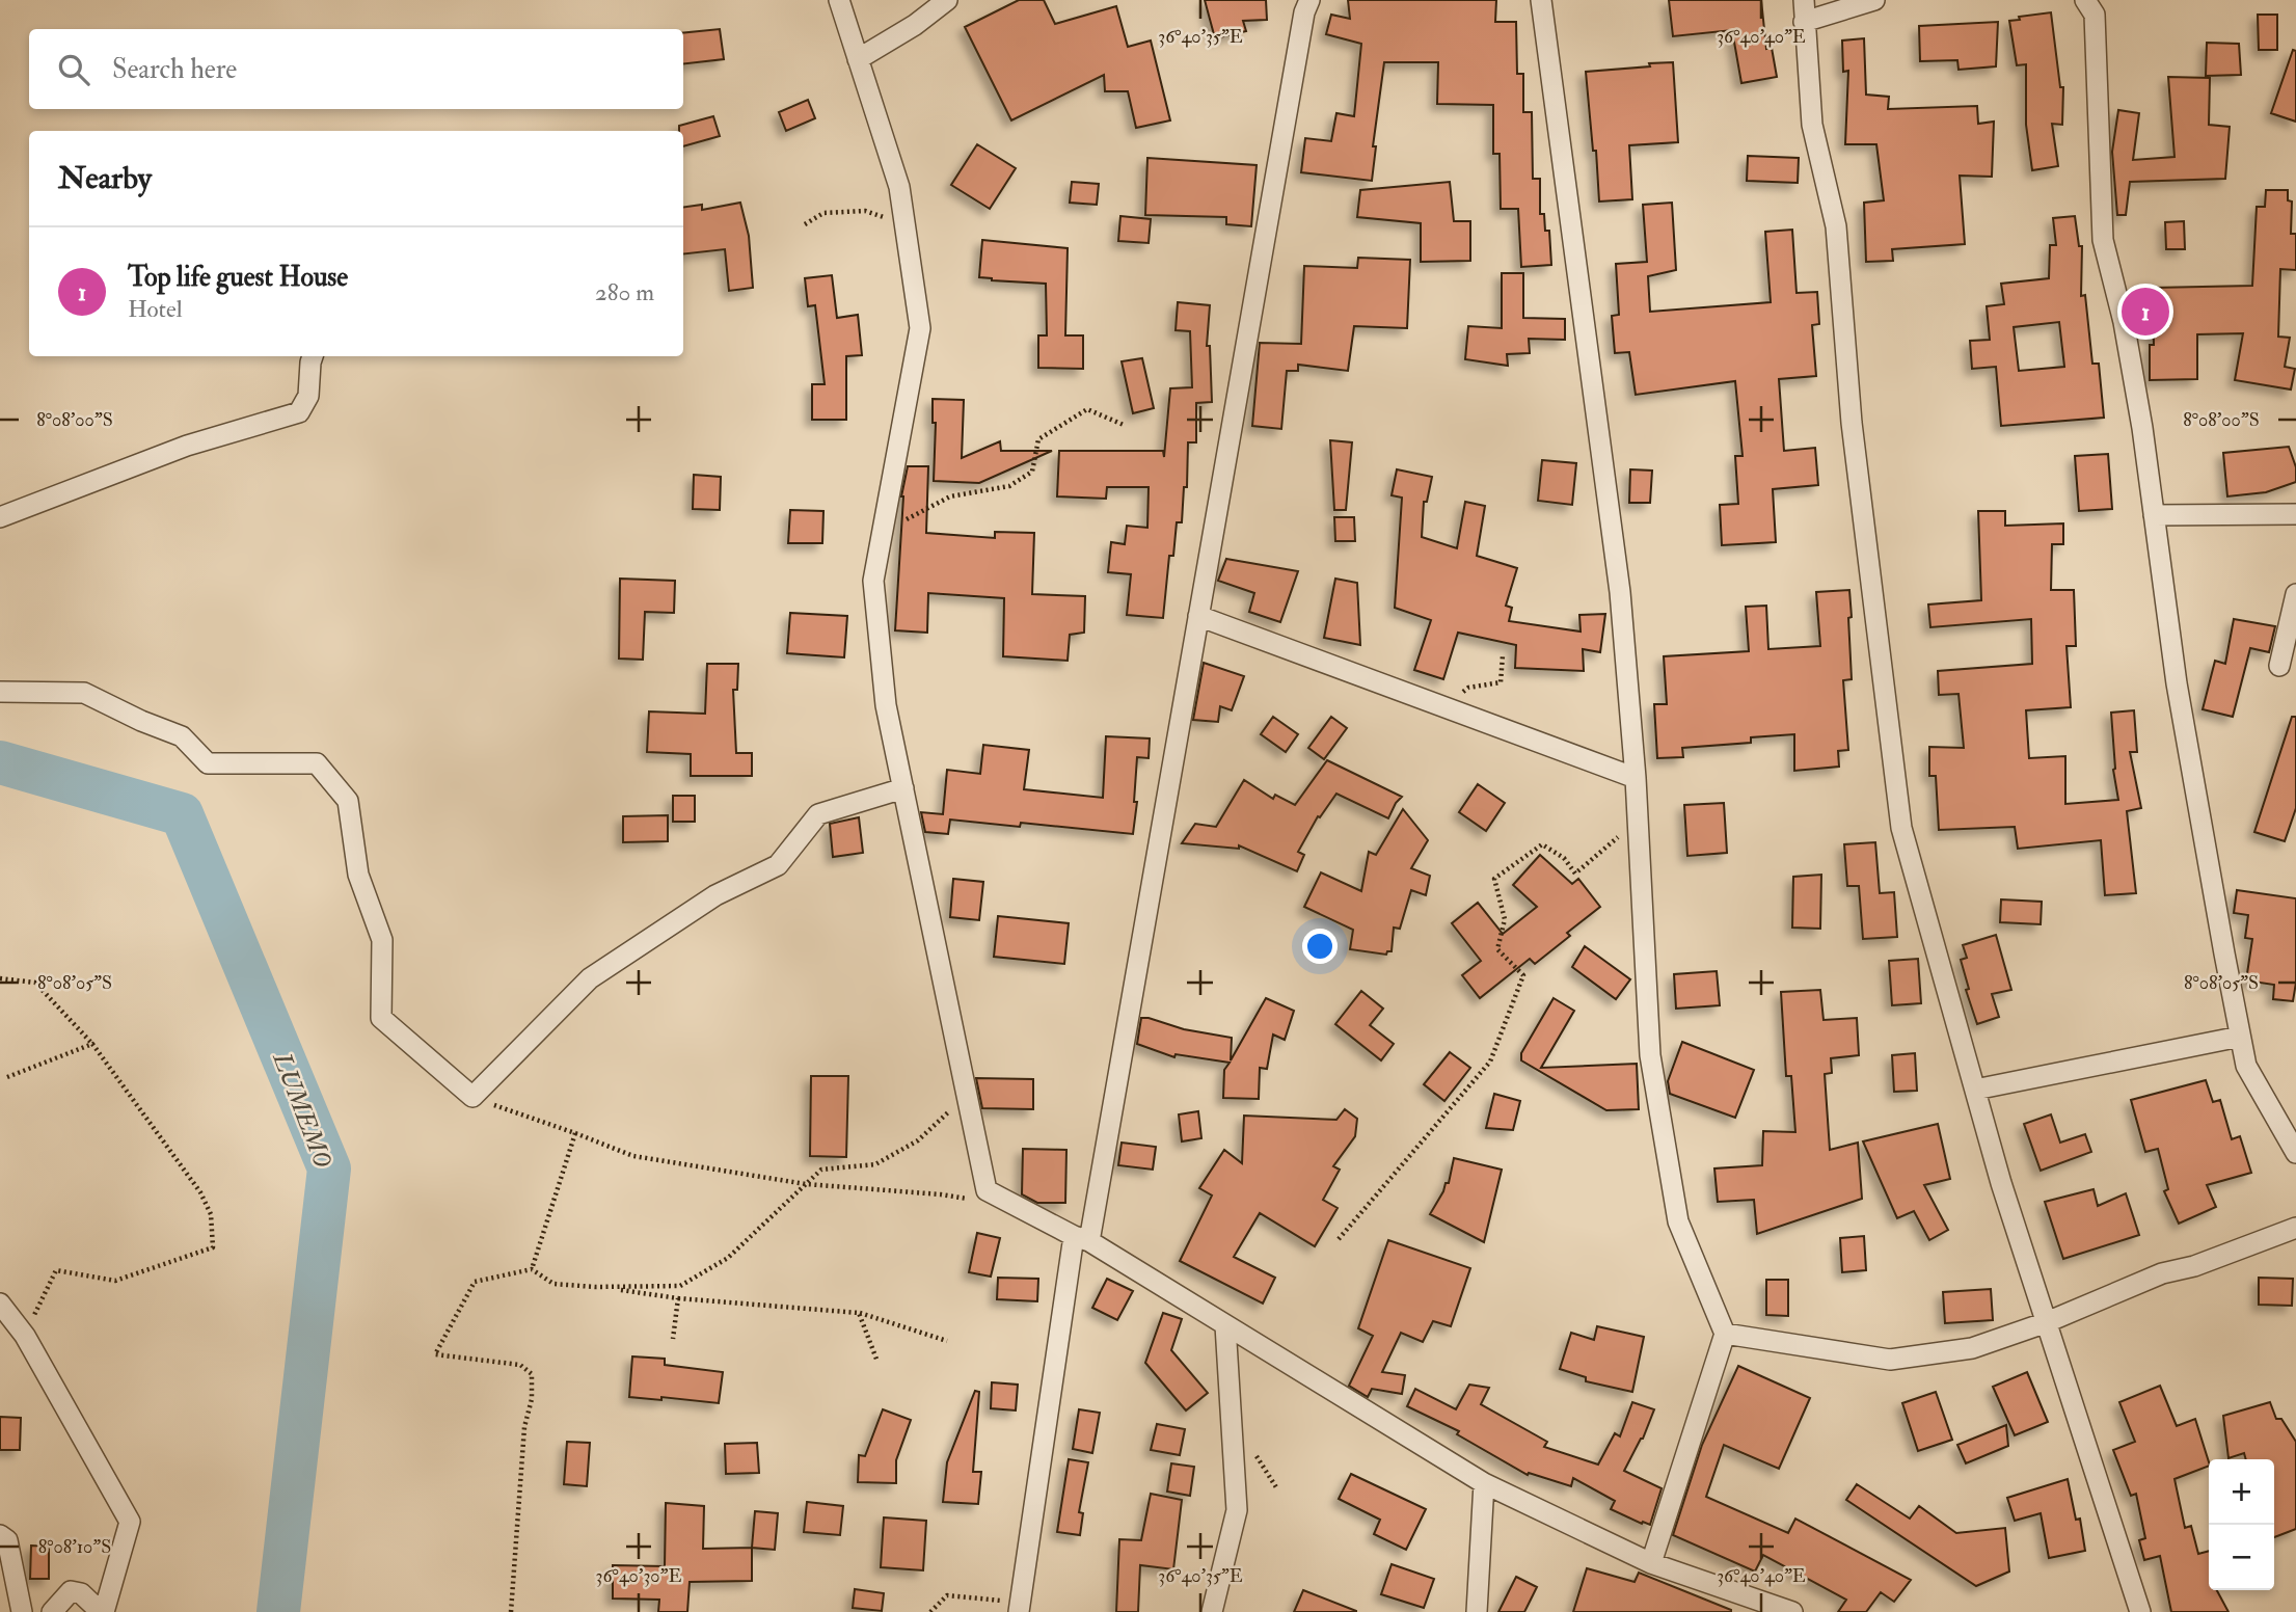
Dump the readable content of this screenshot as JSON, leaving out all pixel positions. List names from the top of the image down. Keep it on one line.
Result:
{"water":["LUMEMO"],"page":{"search":"Search here","heading":"Nearby","list":[{"mark":"1","name":"Top life guest House","note":"Hotel","value":"280 m"}],"pins":"1","map_buttons":["+","−"]},"coordinates":["36°40'35\"E","36°40'40\"E","8°08'00\"S","8°08'05\"S","8°08'10\"S","36°40'30\"E"]}
